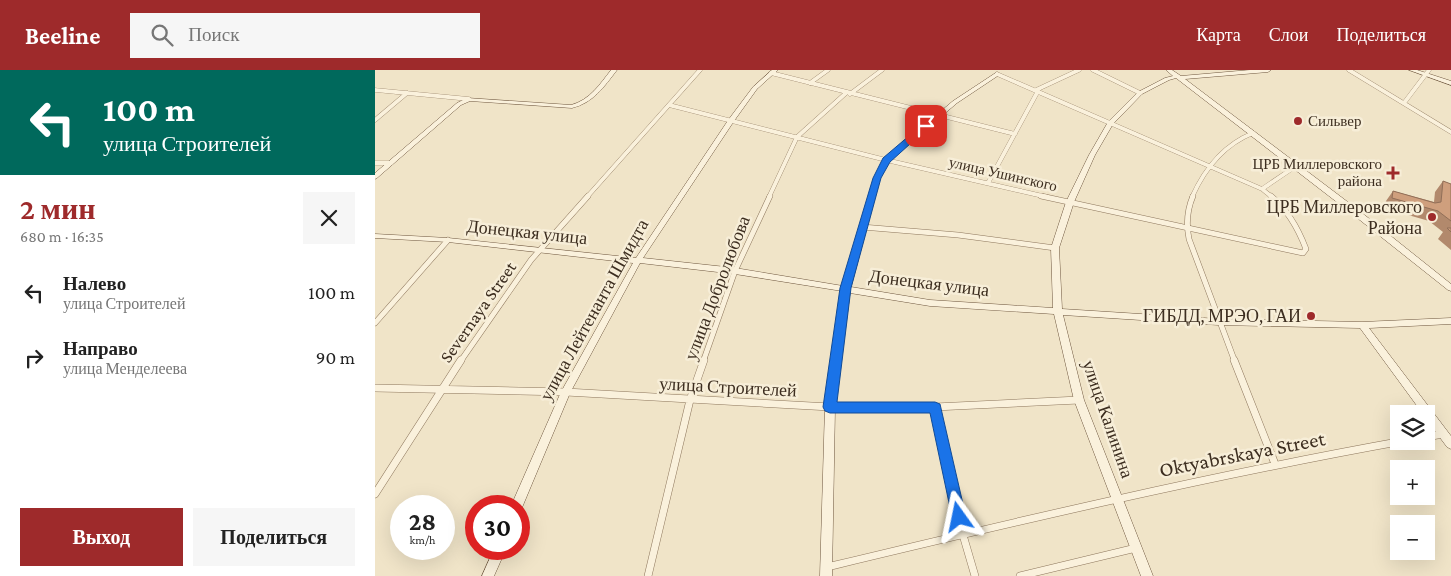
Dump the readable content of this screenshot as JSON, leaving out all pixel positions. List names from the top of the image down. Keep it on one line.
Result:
{"streets":{"street":["улица Ушинского","Донецкая улица","улица Добролюбова","улица Лейтенанта Шмидта","Severnaya Street","улица Строителей","улица Калинина","Oktyabrskaya Street"]},"crossings":[["улица Ушинского","улица Добролюбова"],["улица Ушинского","улица Лейтенанта Шмидта"],["улица Ушинского","Severnaya Street"],["улица Ушинского","улица Калинина"],["Донецкая улица","улица Добролюбова"],["Донецкая улица","улица Лейтенанта Шмидта"],["Донецкая улица","Severnaya Street"],["Донецкая улица","улица Калинина"],["улица Добролюбова","улица Строителей"],["улица Лейтенанта Шмидта","улица Строителей"],["Severnaya Street","улица Строителей"],["улица Строителей","улица Калинина"],["улица Калинина","Oktyabrskaya Street"]],"places":{"other":["Сильвер","ЦРБ Миллеровского Района","ГИБДД, МРЭО, ГАИ"],"health":["ЦРБ Миллеровского района"]},"page":{"header":"Beeline","search":"Поиск","nav":["Карта","Слои","Поделиться"],"turn":["100 m","улица Строителей"],"heading":["2 мин","680 m · 16:35"],"list":[{"name":"Налево","note":"улица Строителей","value":"100 m"},{"name":"Направо","note":"улица Менделеева","value":"90 m"}],"map_buttons":["+","−"],"speed":"28 km/h","limit":"30","buttons":["Выход","Поделиться"]}}
